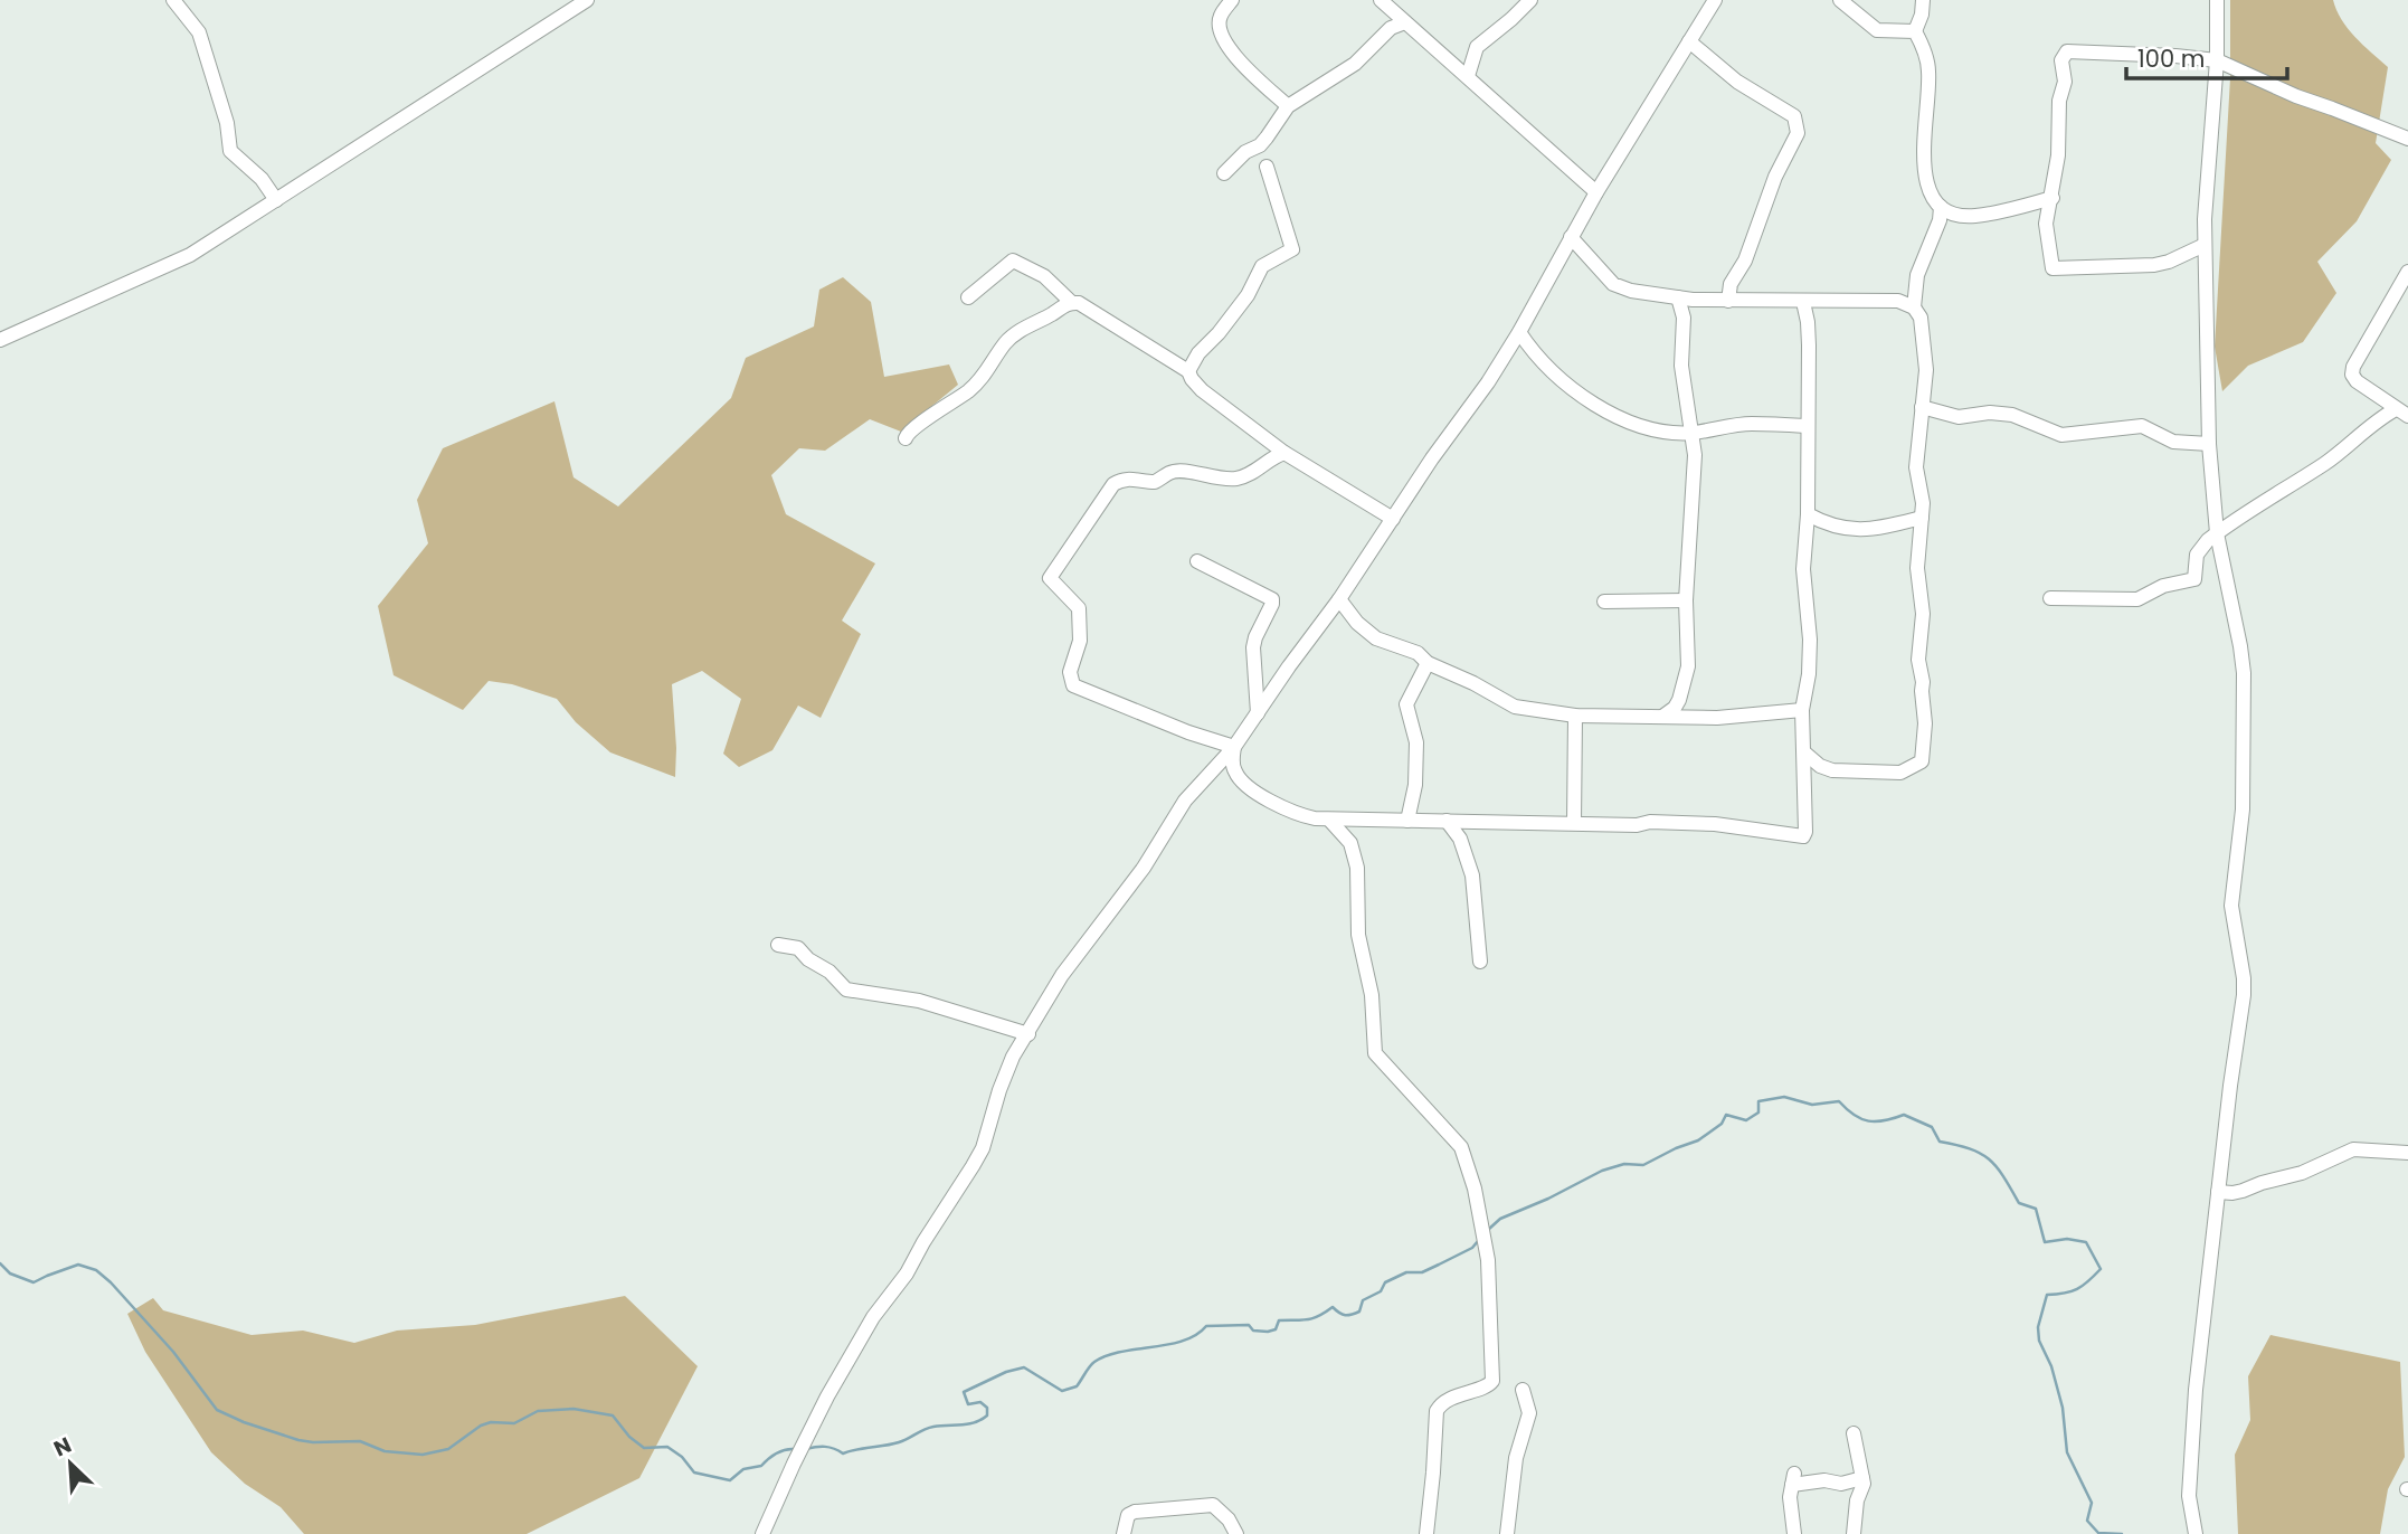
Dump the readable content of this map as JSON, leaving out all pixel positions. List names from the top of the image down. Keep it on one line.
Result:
{"scale_bar":"100 m","north":"top left"}
